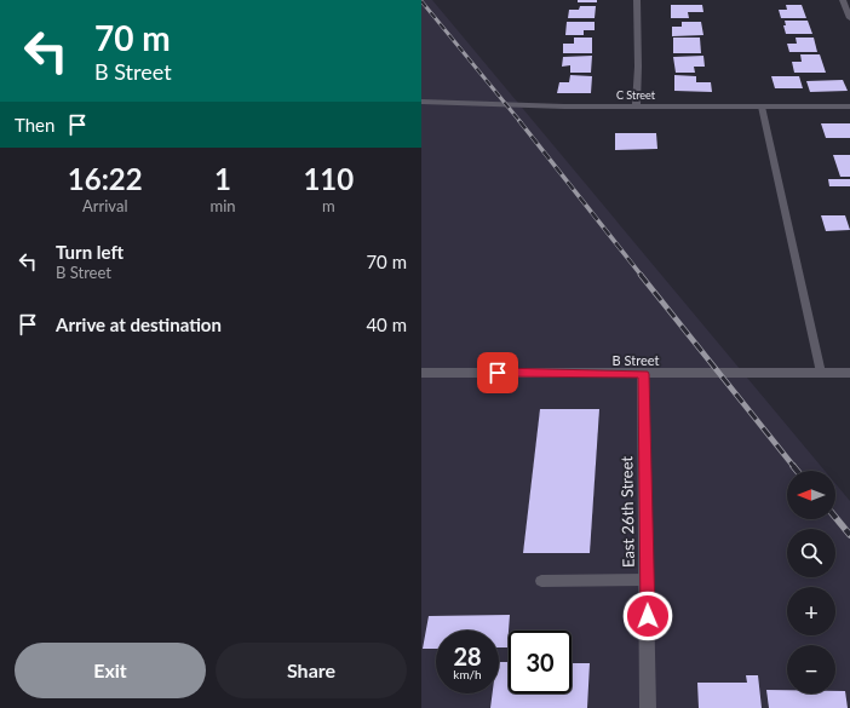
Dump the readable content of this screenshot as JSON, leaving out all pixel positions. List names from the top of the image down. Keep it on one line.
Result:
{"streets":{"street":["C Street","B Street","East 26th Street"]},"crossings":[["B Street","East 26th Street"]],"north":"left","page":{"turn":["70 m","B Street"],"then":"Then","eta":["16:22","Arrival","1","min","110","m"],"list":[{"name":"Turn left","note":"B Street","value":"70 m"},{"name":"Arrive at destination","value":"40 m"}],"map_buttons":["+","−"],"speed":"28 km/h","limit":"30","buttons":["Exit","Share"]}}
